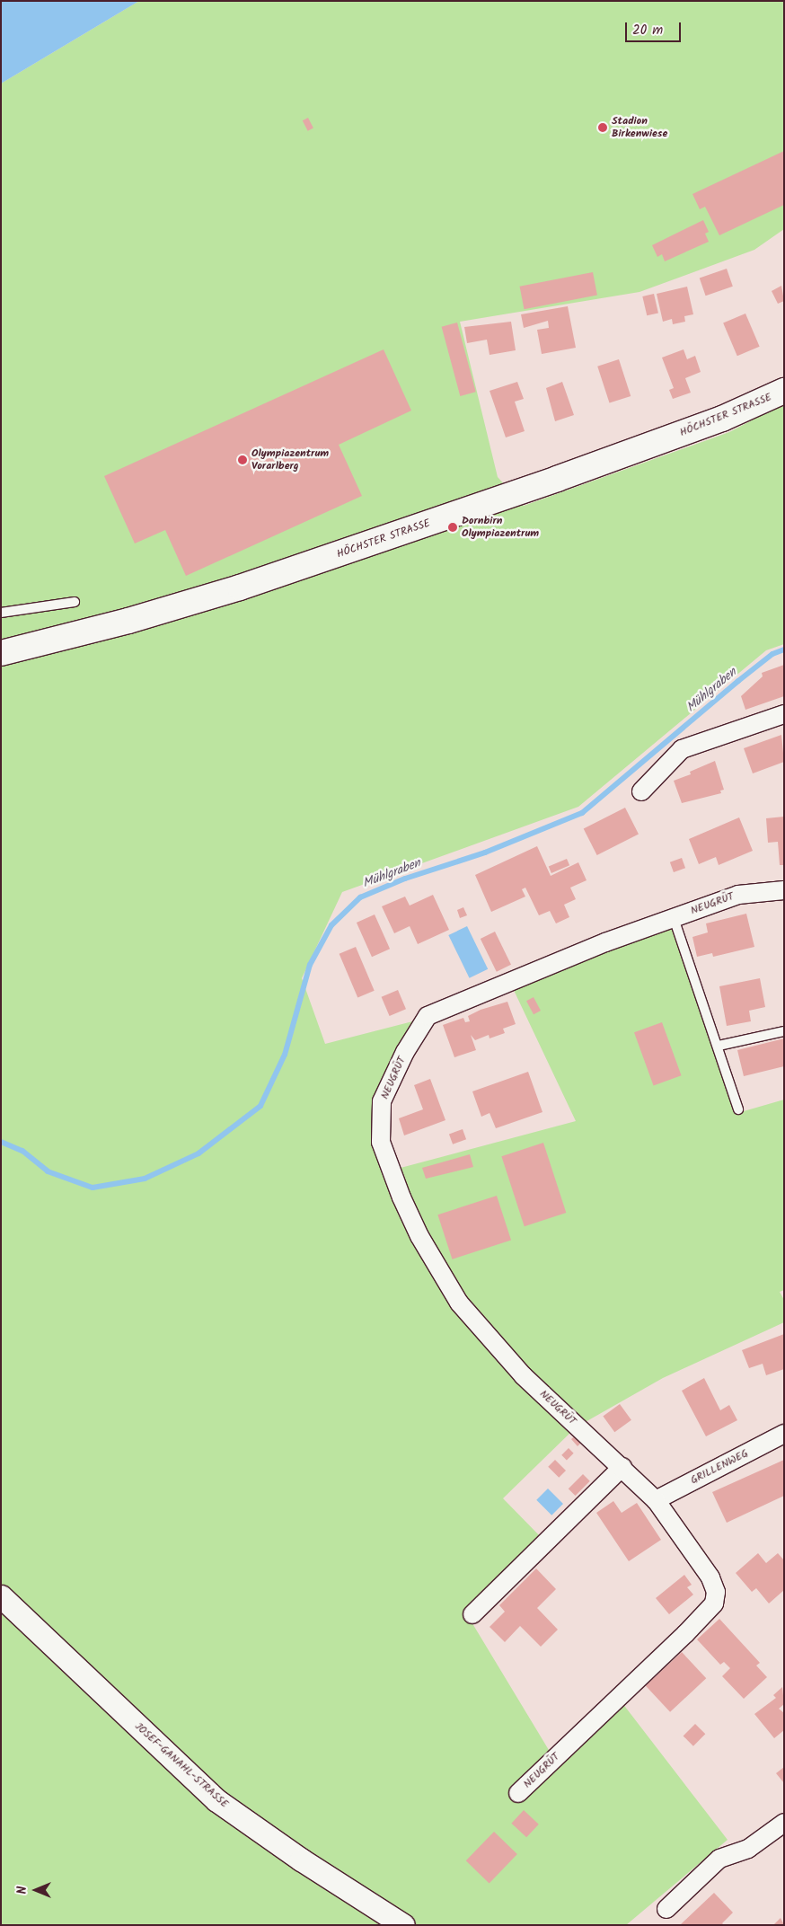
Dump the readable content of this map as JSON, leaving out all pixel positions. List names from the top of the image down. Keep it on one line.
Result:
{"streets":{"main road":["HÖCHSTER STRASSE"],"street":["NEUGRÜT","GRILLENWEG","JOSEF-GANAHL-STRASSE"]},"crossings":[["NEUGRÜT","GRILLENWEG"]],"water":["Mühlgraben"],"places":["Stadion Birkenwiese","Olympiazentrum Vorarlberg","Dornbirn Olympiazentrum"],"scale_bar":"20 m","north":"left"}
